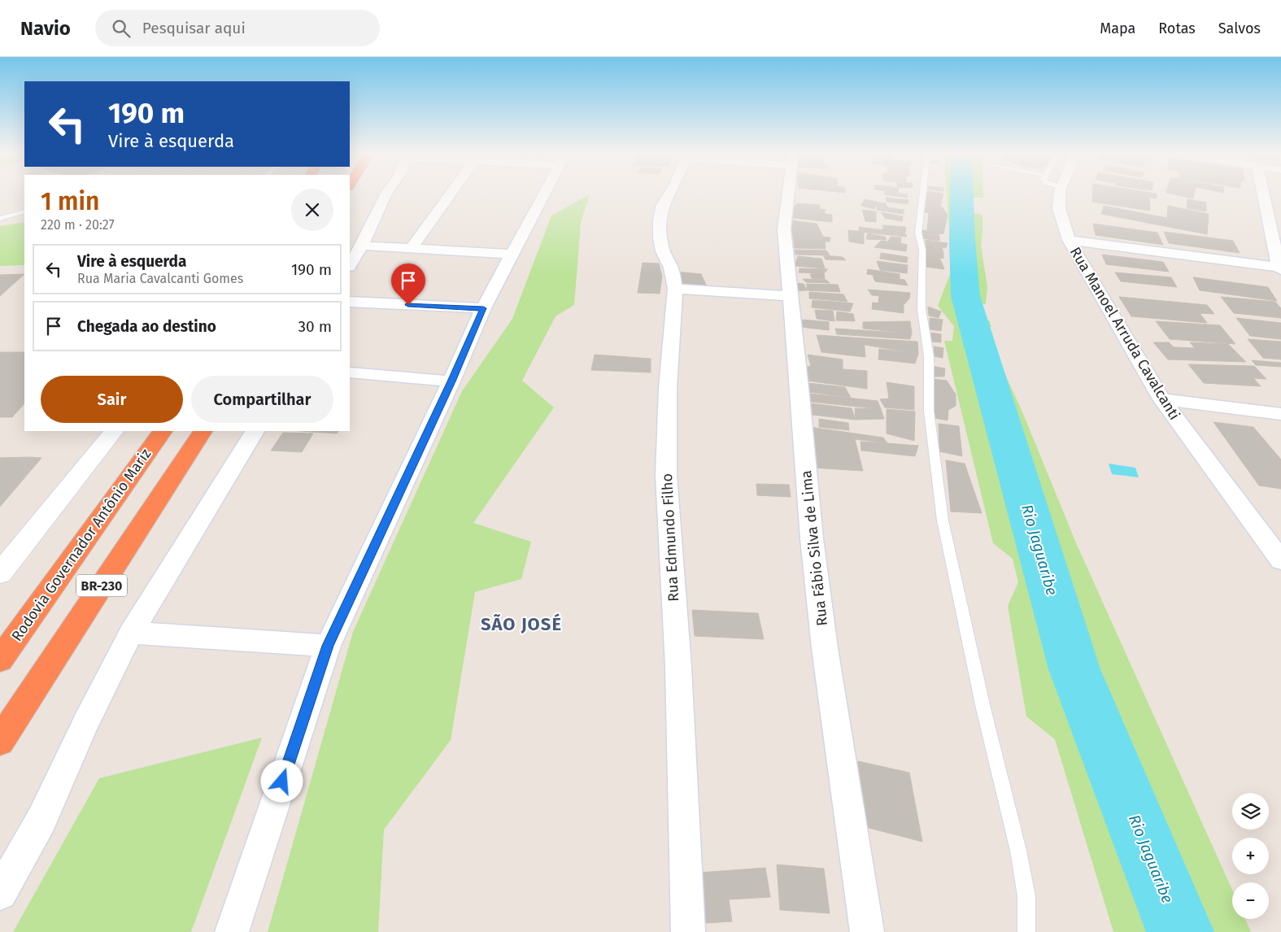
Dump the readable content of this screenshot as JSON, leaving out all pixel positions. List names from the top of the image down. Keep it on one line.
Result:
{"streets":{"highway":["Rodovia Governador Antônio Mariz","BR-230"],"street":["Rua Manoel Arruda Cavalcanti","Rua Edmundo Filho","Rua Fábio Silva de Lima"]},"districts":["SÃO JOSÉ"],"water":["Rio Jaguaribe"],"page":{"header":"Navio","search":"Pesquisar aqui","nav":["Mapa","Rotas","Salvos"],"turn":["190 m","Vire à esquerda"],"heading":["1 min","220 m · 20:27"],"list":[{"name":"Vire à esquerda","note":"Rua Maria Cavalcanti Gomes","value":"190 m"},{"name":"Chegada ao destino","value":"30 m"}],"buttons":["Sair","Compartilhar"],"map_buttons":["+","−"]}}
